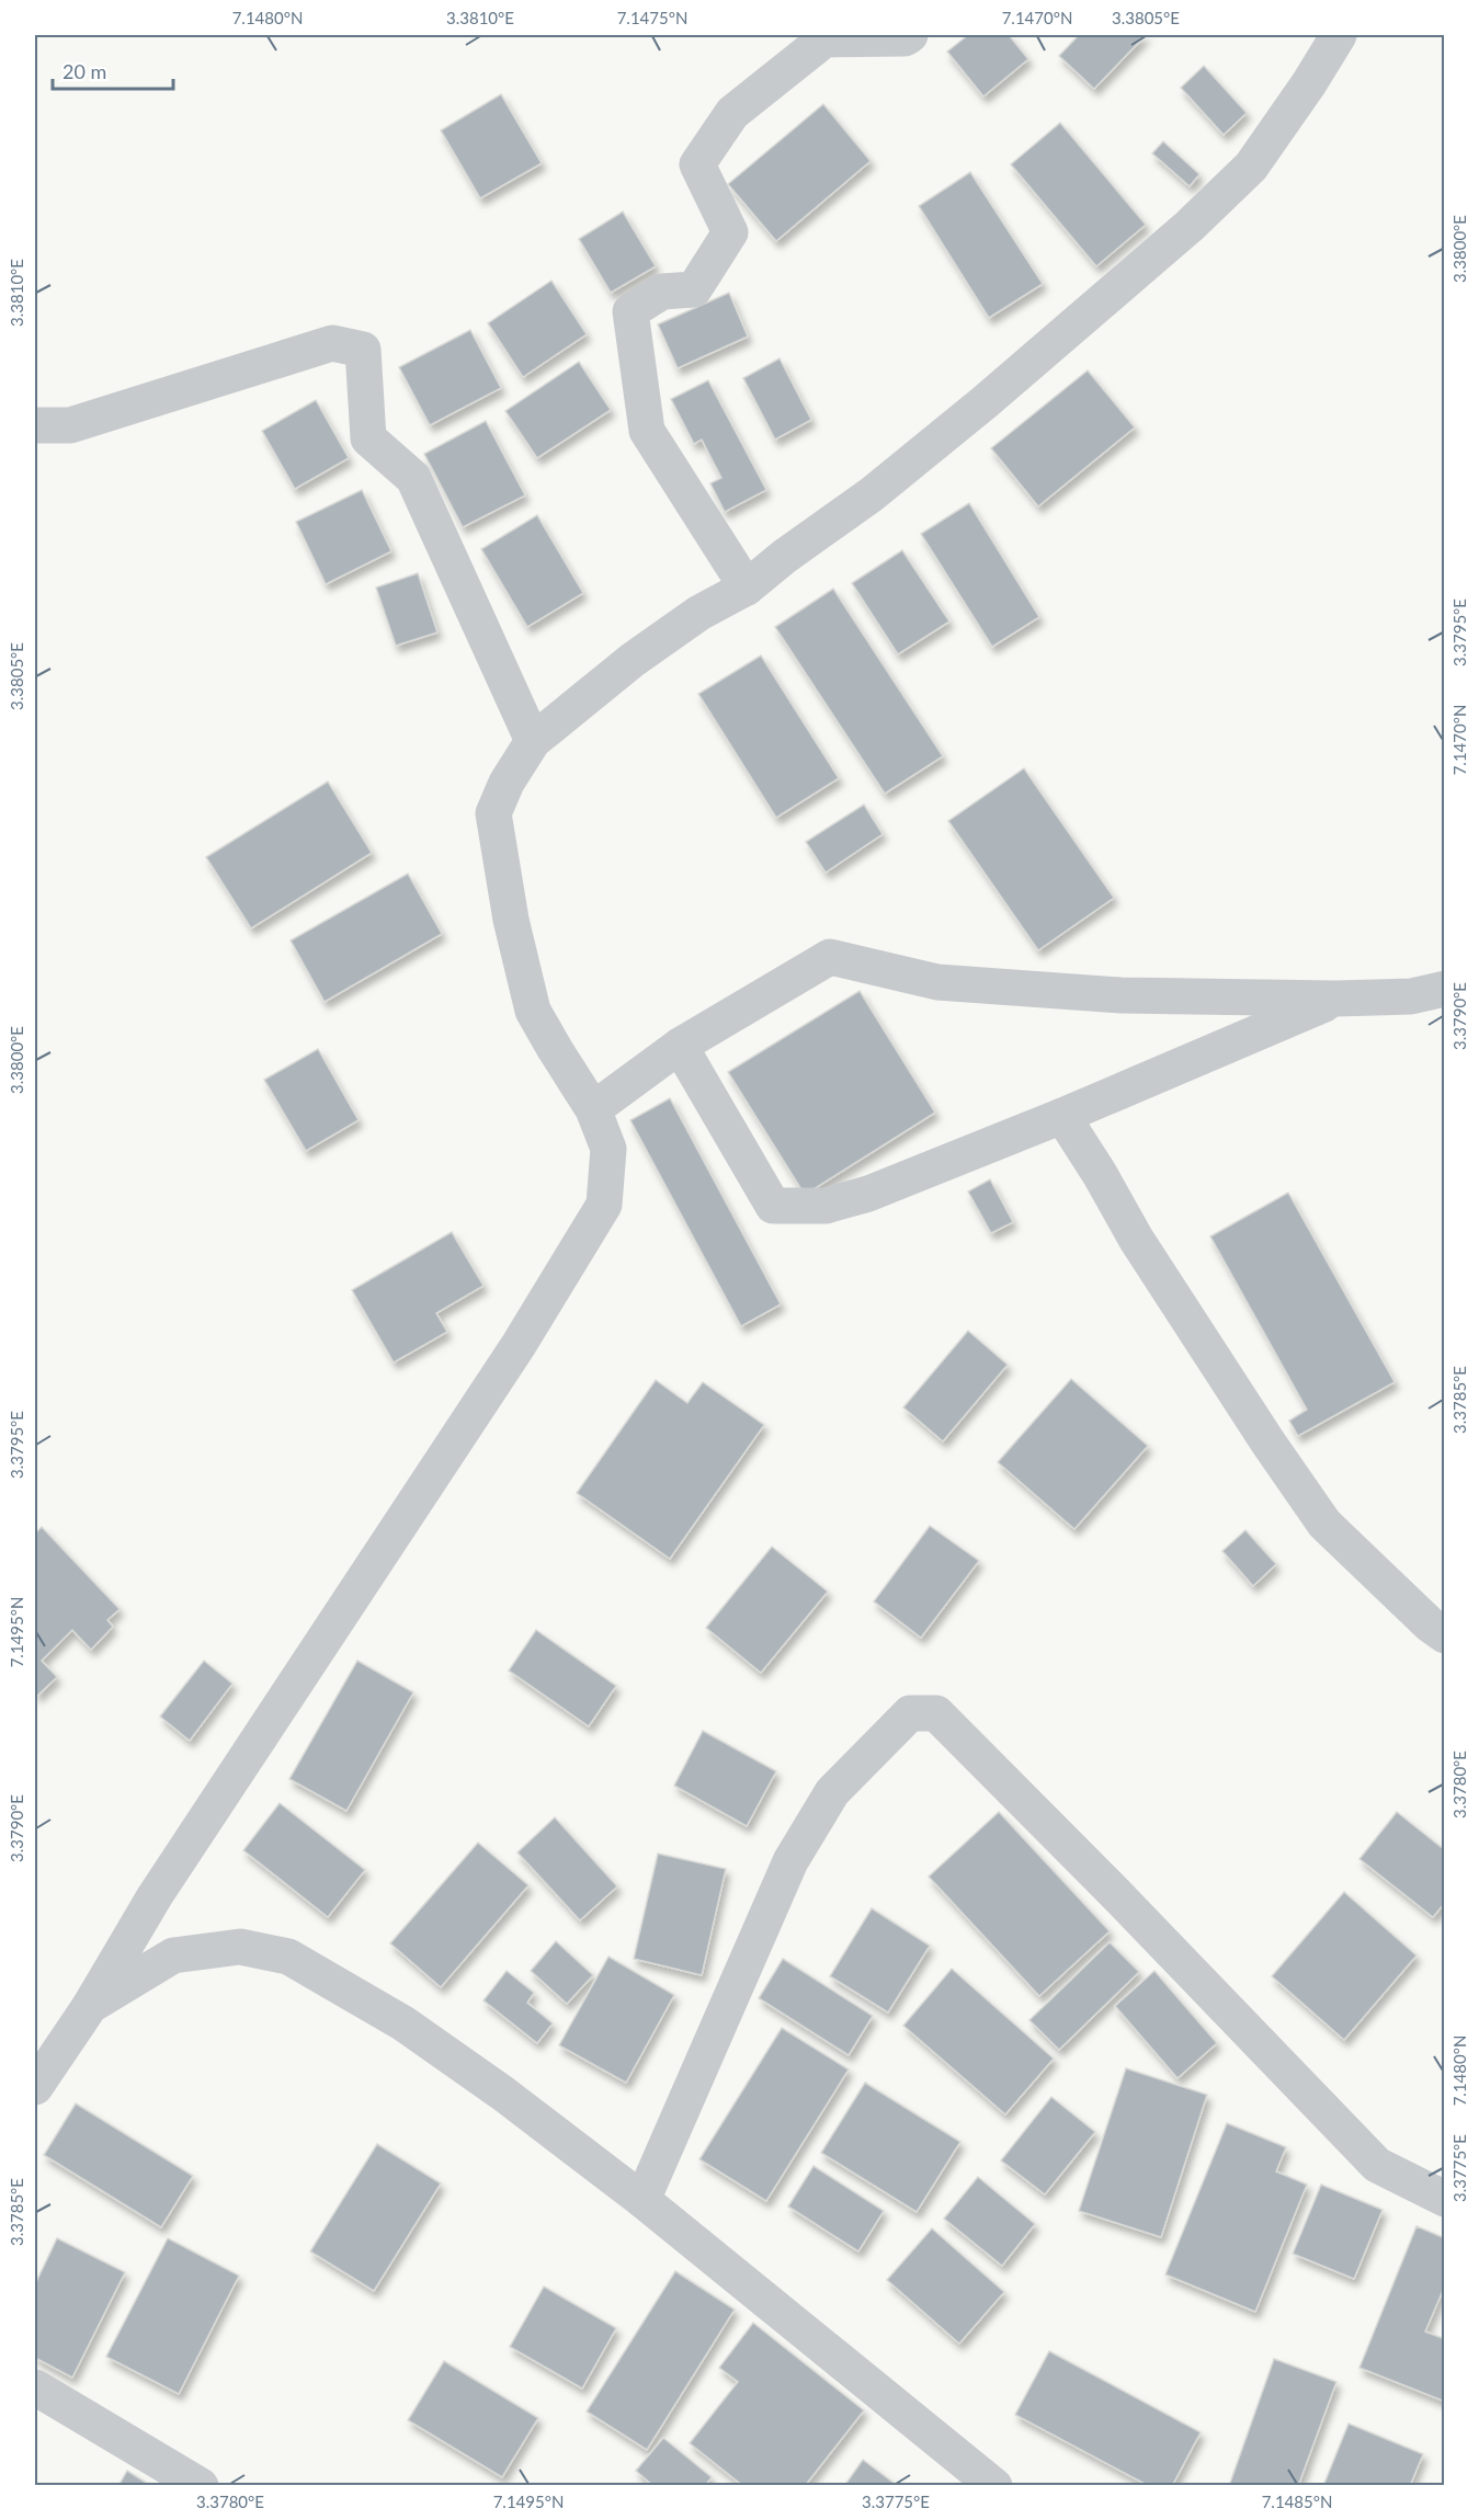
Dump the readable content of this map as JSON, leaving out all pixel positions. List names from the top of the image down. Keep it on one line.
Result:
{"scale_bar":"20 m","coordinates":["7.1480°N","3.3810°E","7.1475°N","7.1470°N","3.3805°E","3.3800°E","3.3795°E","3.3790°E","3.3785°E","7.1495°N","3.3780°E","3.3775°E","7.1485°N"]}
